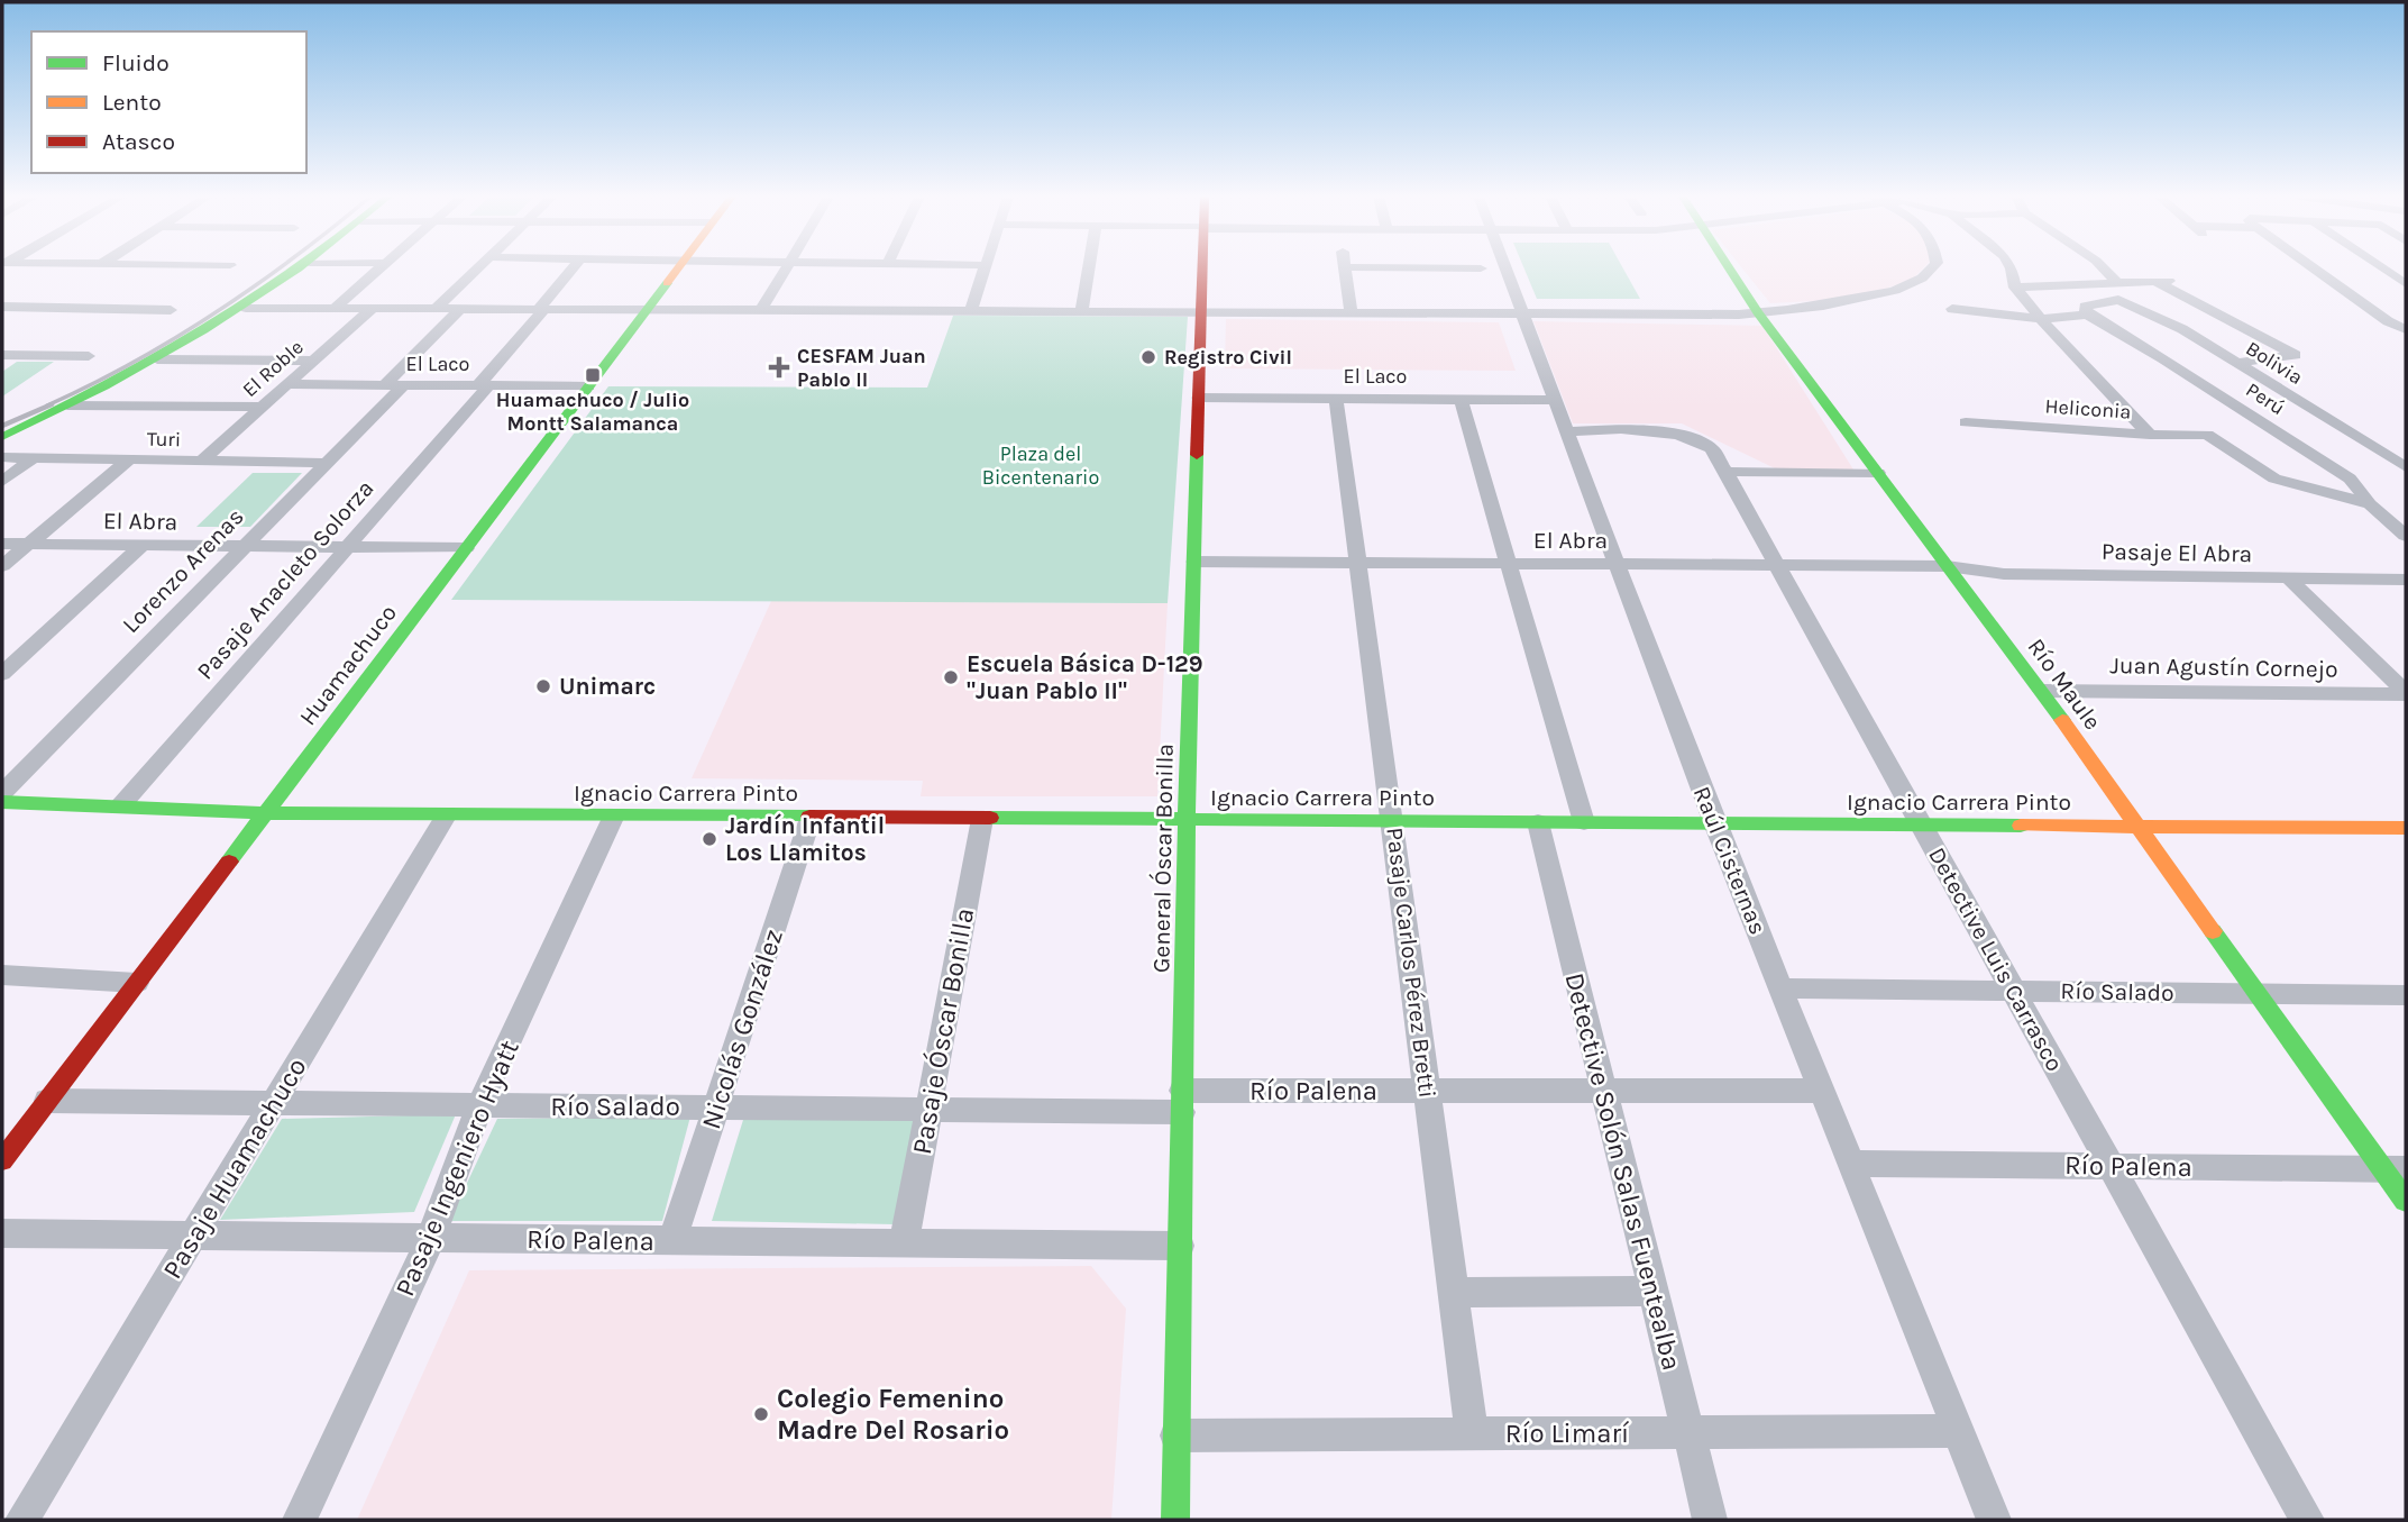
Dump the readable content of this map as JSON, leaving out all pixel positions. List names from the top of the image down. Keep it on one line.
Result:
{"streets":{"street":["Bolivia","El Laco","El Roble","Perú","Heliconia","Turi","El Abra","Pasaje El Abra","Lorenzo Arenas","Pasaje Anacleto Solorza","Huamachuco","Juan Agustín Cornejo","Río Maule","Ignacio Carrera Pinto","General Óscar Bonilla","Raúl Cisternas","Detective Luis Carrasco","Pasaje Carlos Pérez Bretti","Río Salado","Nicolás González","Pasaje Óscar Bonilla","Río Palena","Pasaje Huamachuco","Pasaje Ingeniero Hyatt","Detective Solón Salas Fuentealba","Río Limarí"]},"crossings":[["El Laco","El Roble"],["El Laco","Lorenzo Arenas"],["El Laco","Pasaje Anacleto Solorza"],["El Laco","Huamachuco"],["El Laco","General Óscar Bonilla"],["El Laco","Raúl Cisternas"],["El Laco","Pasaje Carlos Pérez Bretti"],["El Roble","Turi"],["Perú","Heliconia"],["Turi","Lorenzo Arenas"],["El Abra","Pasaje El Abra"],["El Abra","Lorenzo Arenas"],["El Abra","Pasaje Anacleto Solorza"],["El Abra","Huamachuco"],["El Abra","Río Maule"],["El Abra","General Óscar Bonilla"],["El Abra","Raúl Cisternas"],["El Abra","Detective Luis Carrasco"],["El Abra","Pasaje Carlos Pérez Bretti"],["Pasaje El Abra","Río Maule"],["Pasaje Anacleto Solorza","Ignacio Carrera Pinto"],["Huamachuco","Ignacio Carrera Pinto"],["Huamachuco","Río Salado"],["Juan Agustín Cornejo","Río Maule"],["Río Maule","Ignacio Carrera Pinto"],["Río Maule","Río Salado"],["Río Maule","Río Palena"],["Ignacio Carrera Pinto","General Óscar Bonilla"],["Ignacio Carrera Pinto","Raúl Cisternas"],["Ignacio Carrera Pinto","Detective Luis Carrasco"],["Ignacio Carrera Pinto","Pasaje Carlos Pérez Bretti"],["Ignacio Carrera Pinto","Nicolás González"],["Ignacio Carrera Pinto","Pasaje Óscar Bonilla"],["Ignacio Carrera Pinto","Pasaje Huamachuco"],["Ignacio Carrera Pinto","Pasaje Ingeniero Hyatt"],["Ignacio Carrera Pinto","Detective Solón Salas Fuentealba"],["General Óscar Bonilla","Río Salado"],["General Óscar Bonilla","Río Palena"],["General Óscar Bonilla","Río Limarí"],["Raúl Cisternas","Detective Luis Carrasco"],["Raúl Cisternas","Río Salado"],["Raúl Cisternas","Río Palena"],["Raúl Cisternas","Río Limarí"],["Detective Luis Carrasco","Río Salado"],["Detective Luis Carrasco","Río Palena"],["Pasaje Carlos Pérez Bretti","Río Palena"],["Pasaje Carlos Pérez Bretti","Río Limarí"],["Río Salado","Nicolás González"],["Río Salado","Pasaje Óscar Bonilla"],["Río Salado","Río Palena"],["Río Salado","Pasaje Huamachuco"],["Río Salado","Pasaje Ingeniero Hyatt"],["Nicolás González","Río Palena"],["Pasaje Óscar Bonilla","Río Palena"],["Río Palena","Pasaje Huamachuco"],["Río Palena","Pasaje Ingeniero Hyatt"],["Río Palena","Detective Solón Salas Fuentealba"],["Detective Solón Salas Fuentealba","Río Limarí"]],"parks":["Plaza del Bicentenario"],"places":{"other":["Registro Civil","Escuela Básica D-129 \"Juan Pablo II\"","Unimarc","Jardín Infantil Los Llamitos","Colegio Femenino Madre Del Rosario"],"health":["CESFAM Juan Pablo II"],"transit":["Huamachuco / Julio Montt Salamanca"]},"legend":["Fluido","Lento","Atasco"]}
